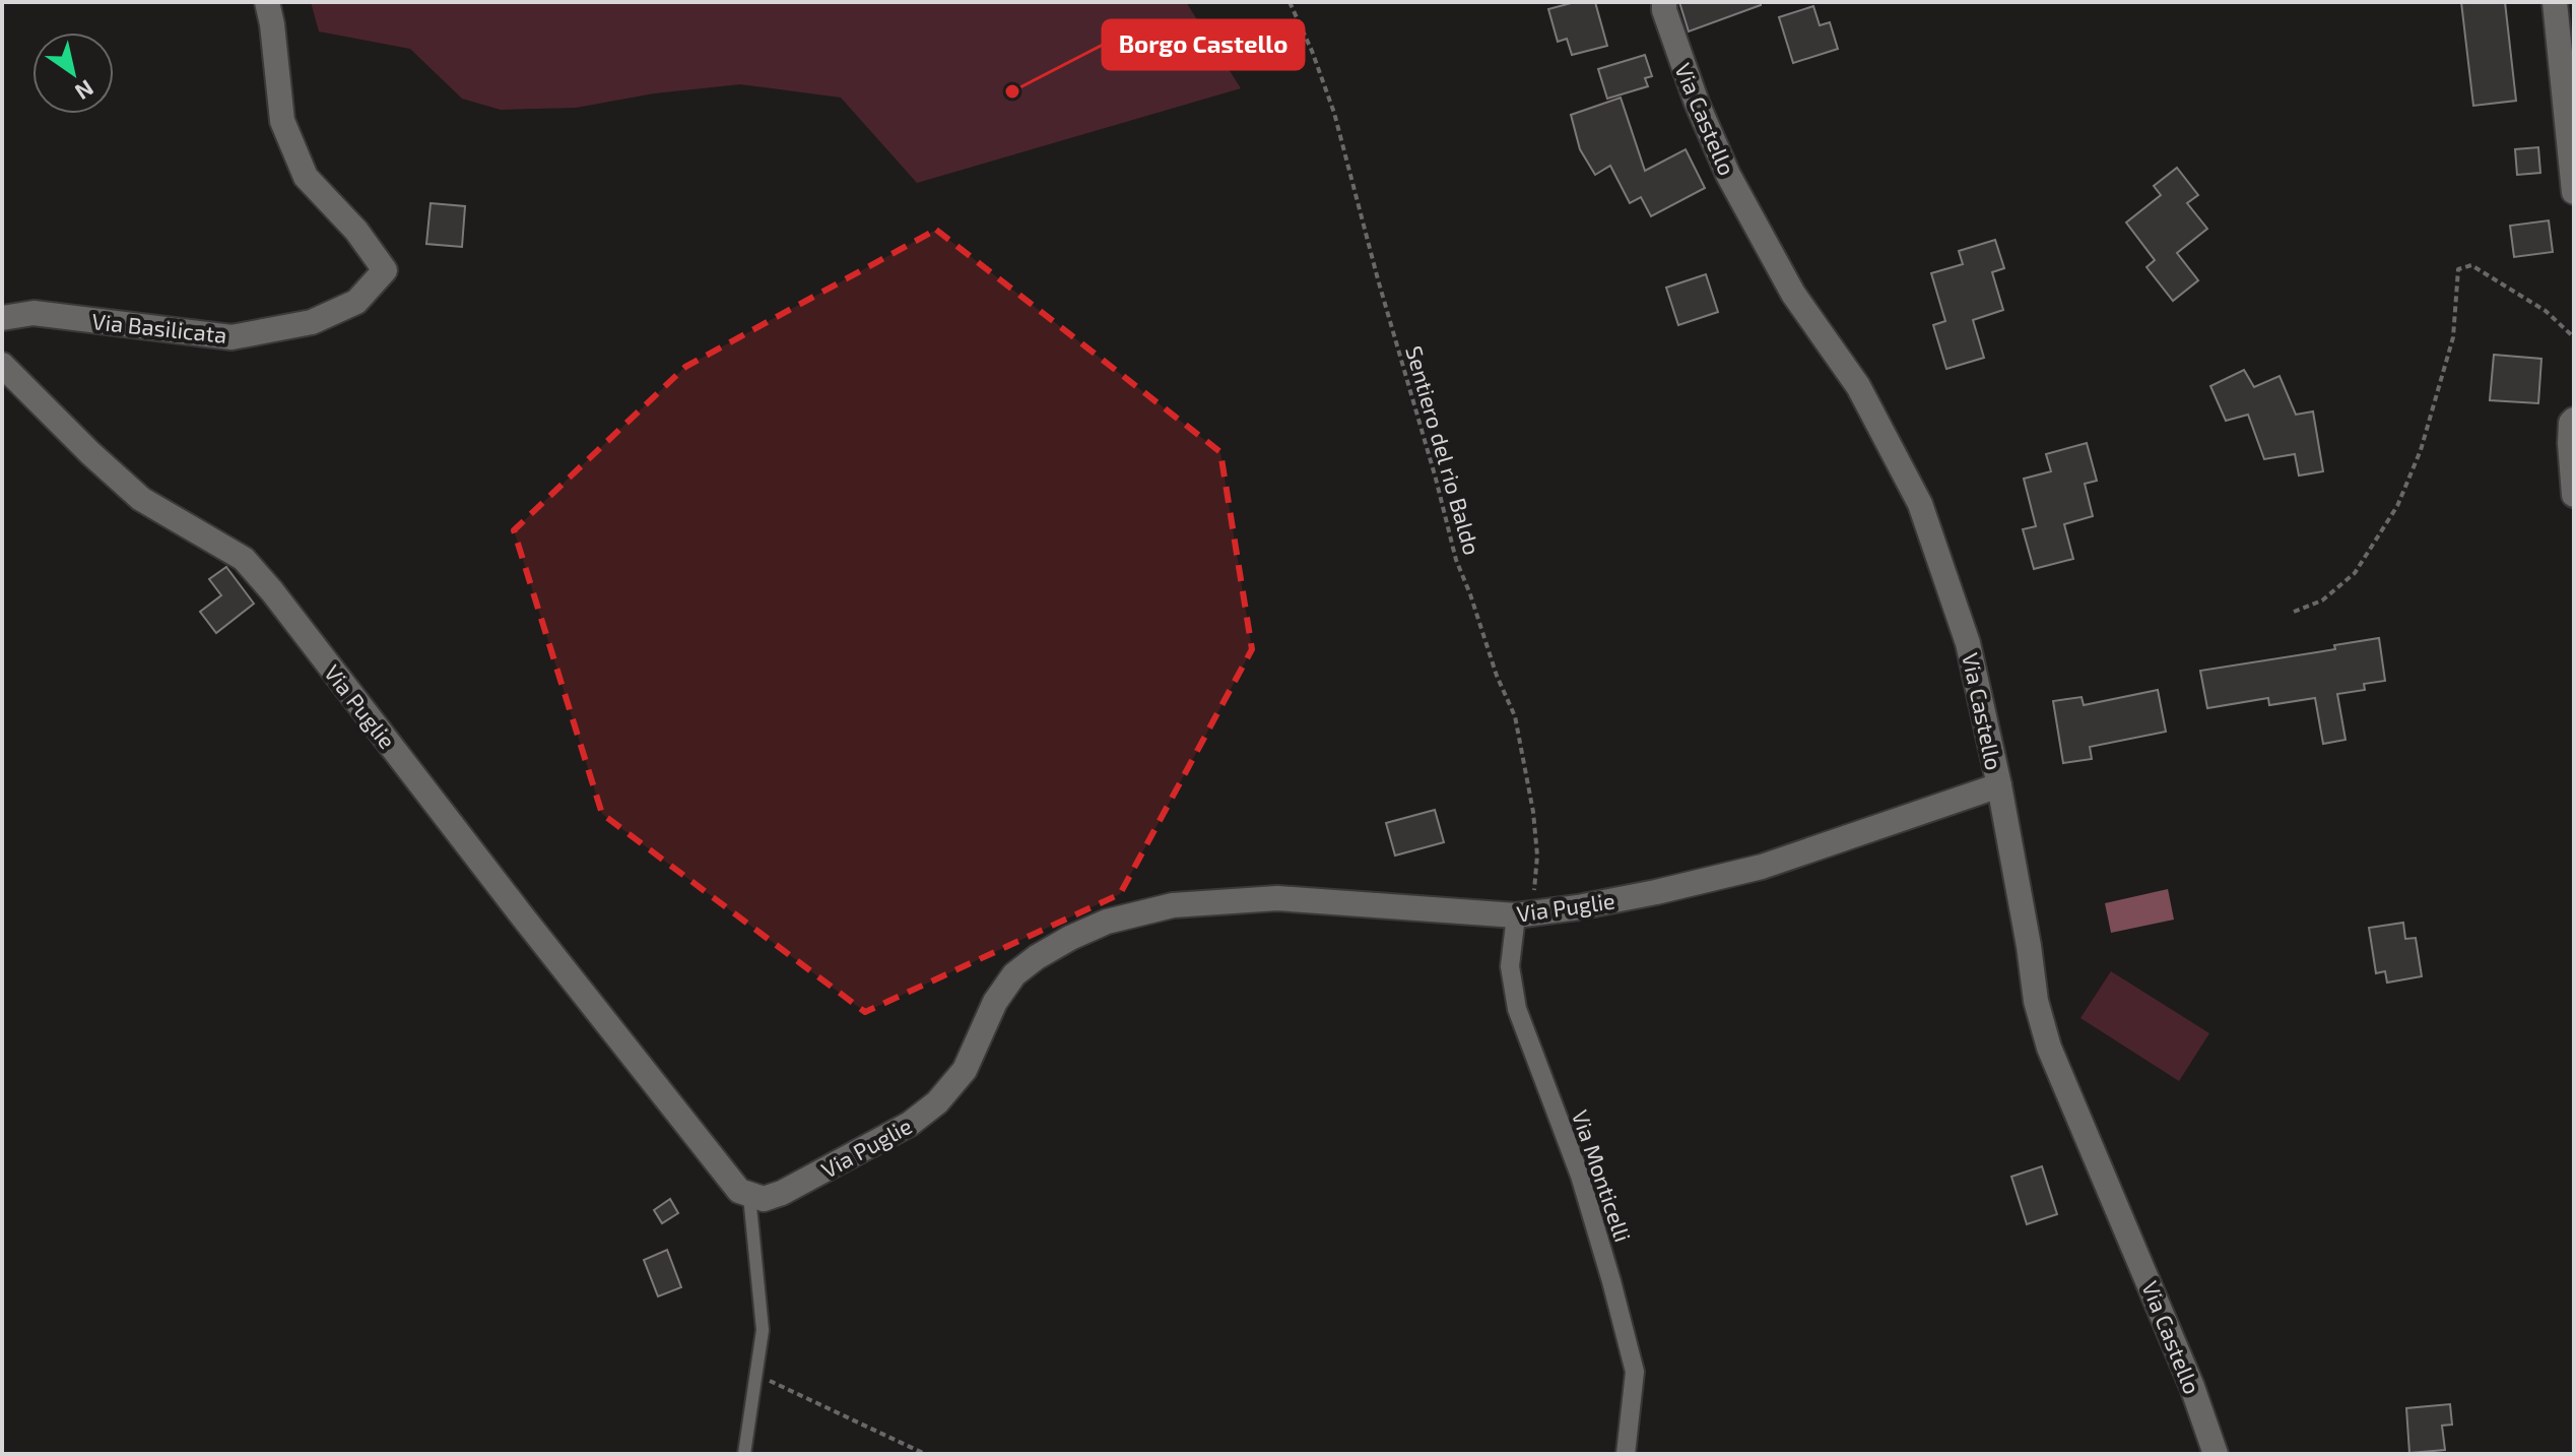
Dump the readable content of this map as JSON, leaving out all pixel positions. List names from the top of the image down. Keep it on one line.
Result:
{"streets":{"street":["Via Castello","Via Basilicata","Via Puglie","Via Monticelli"],"path":["Sentiero del rio Baldo"]},"crossings":[["Via Castello","Via Puglie"],["Sentiero del rio Baldo","Via Puglie"],["Sentiero del rio Baldo","Via Monticelli"],["Via Puglie","Via Monticelli"]],"places":["Borgo Castello"],"north":"bottom right"}
